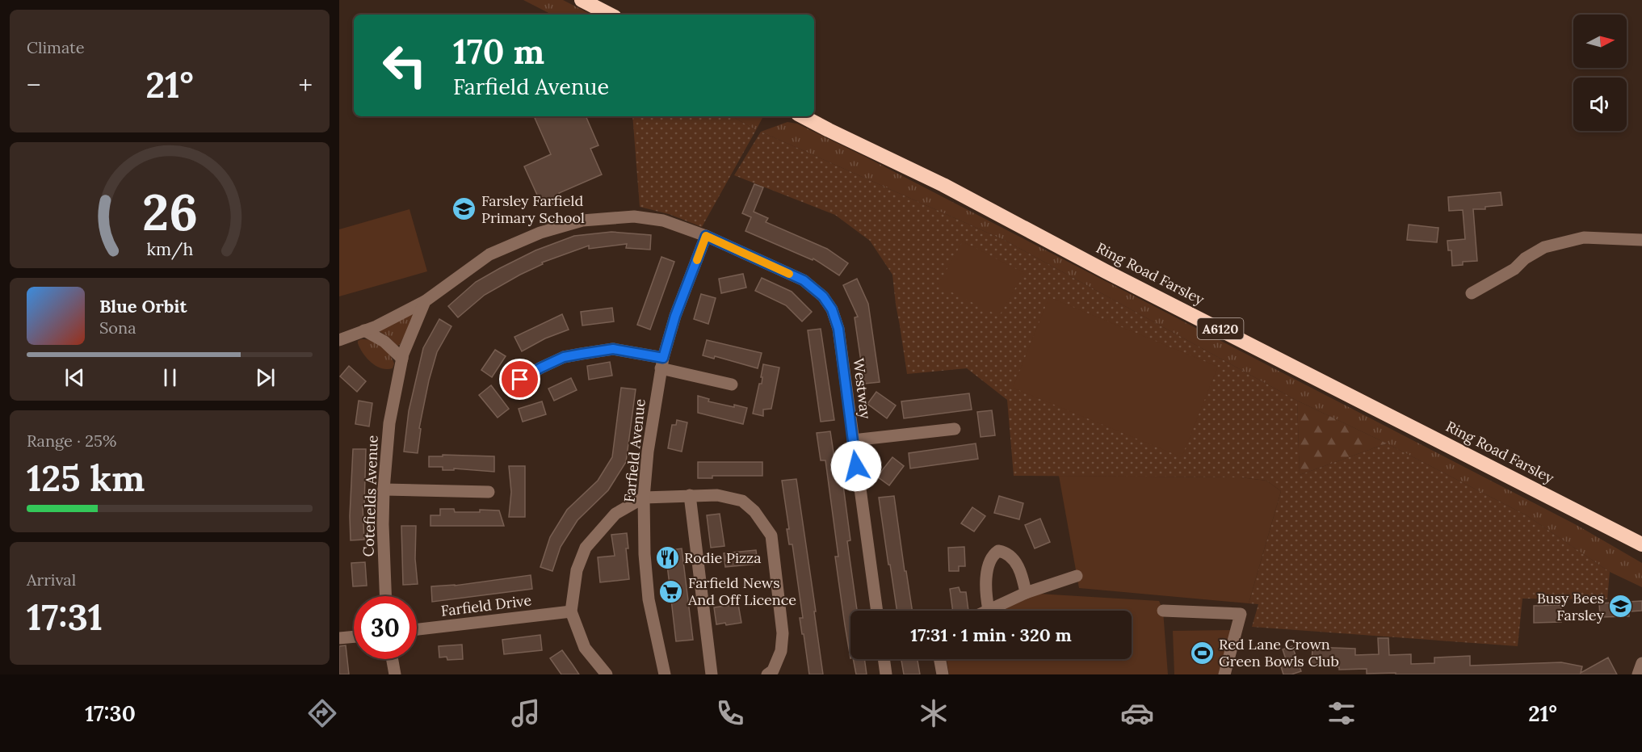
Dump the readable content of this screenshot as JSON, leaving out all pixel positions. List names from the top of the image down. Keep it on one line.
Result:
{"streets":{"highway":["Ring Road Farsley","A6120"],"street":["Westway","Farfield Avenue","Cotefields Avenue","Farfield Drive"]},"crossings":[["Westway","Farfield Avenue"]],"places":{"school or university":["Farsley Farfield Primary School","Busy Bees Farsley"],"restaurant":["Rodie Pizza"],"supermarket":["Farfield News And Off Licence"],"sports":["Red Lane Crown Green Bowls Club"]},"north":"right","page":{"tile":["Climate",["Range · 25%","125 km"],["Arrival","17:31"]],"turn":["170 m","Farfield Avenue"],"heat":["−","21°","+"],"song":["Blue Orbit","Sona"],"limit":"30","trip":"17:31 · 1 min · 320 m","tabs":["17:30","21°"],"gauge":["26","km/h"]}}
